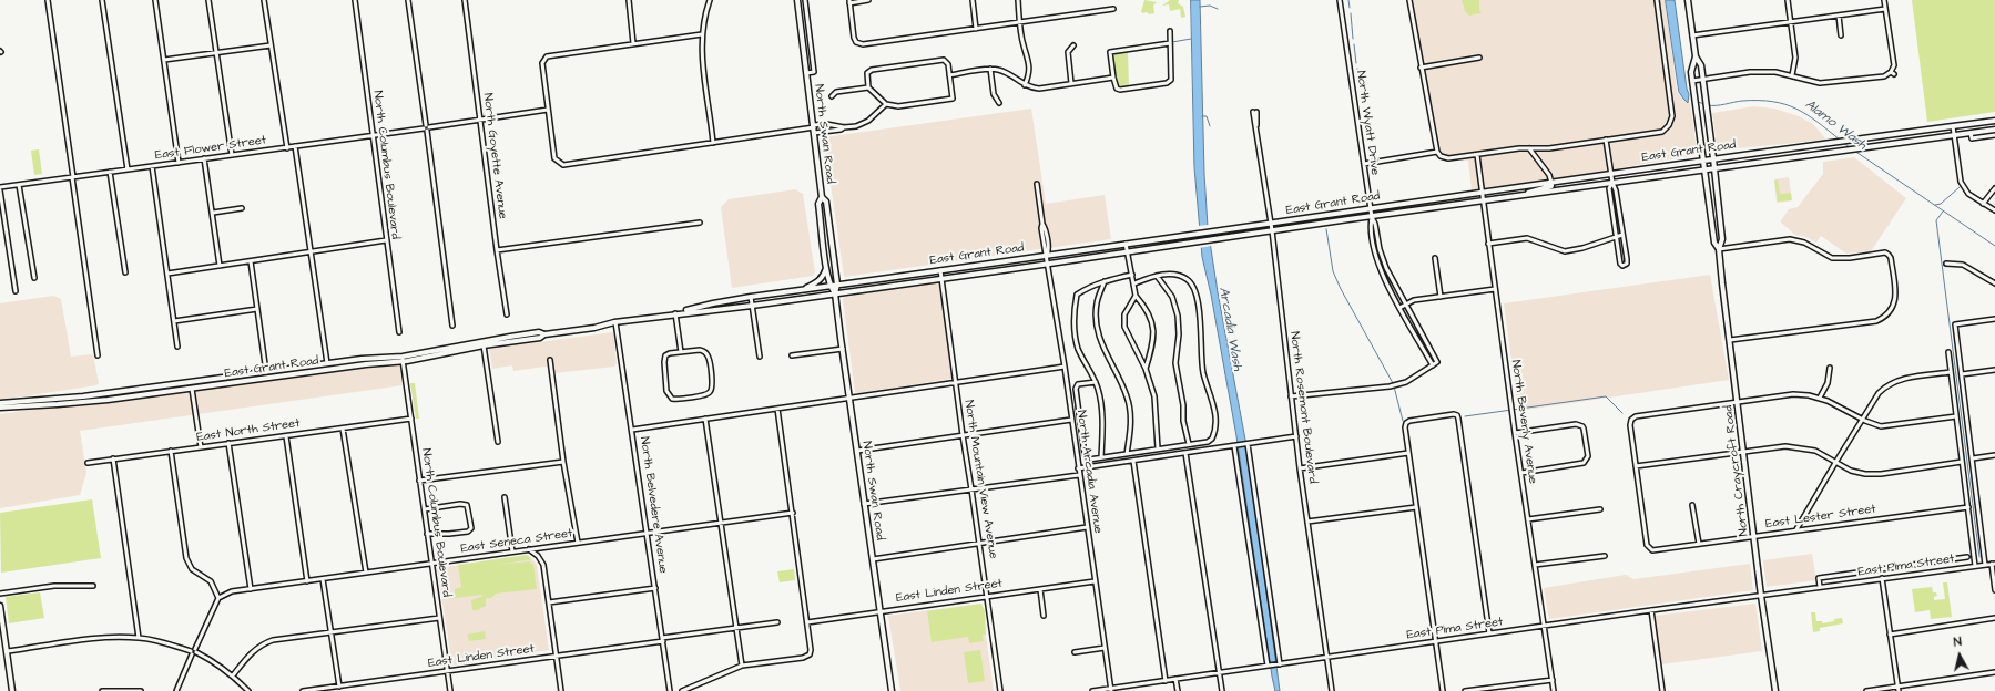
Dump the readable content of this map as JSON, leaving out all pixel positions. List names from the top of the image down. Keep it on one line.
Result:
{"streets":{"main road":["North Swan Road","East Grant Road","North Craycroft Road"],"street":["North Wyatt Drive","East Flower Street","North Goyette Avenue","North Columbus Boulevard","North Rosemont Boulevard","North Beverly Avenue","East North Street","North Arcadia Avenue","North Mountain View Avenue","North Belvedere Avenue","East Lester Street","East Seneca Street","East Pima Street","East Linden Street"]},"crossings":[["North Wyatt Drive","East Grant Road"],["North Swan Road","East Grant Road"],["North Swan Road","East Linden Street"],["East Flower Street","North Goyette Avenue"],["East Flower Street","North Columbus Boulevard"],["East Grant Road","North Columbus Boulevard"],["East Grant Road","North Rosemont Boulevard"],["East Grant Road","North Beverly Avenue"],["East Grant Road","North Craycroft Road"],["East Grant Road","North Arcadia Avenue"],["East Grant Road","North Mountain View Avenue"],["East Grant Road","North Belvedere Avenue"],["North Columbus Boulevard","East North Street"],["North Columbus Boulevard","East Seneca Street"],["North Columbus Boulevard","East Linden Street"],["North Rosemont Boulevard","East Pima Street"],["North Beverly Avenue","East Pima Street"],["North Craycroft Road","East Lester Street"],["North Craycroft Road","East Pima Street"],["North Arcadia Avenue","East Pima Street"],["North Arcadia Avenue","East Linden Street"],["North Mountain View Avenue","East Linden Street"],["North Belvedere Avenue","East Seneca Street"],["North Belvedere Avenue","East Linden Street"]],"water":["Alamo Wash","Arcadia Wash"],"north":"top"}
